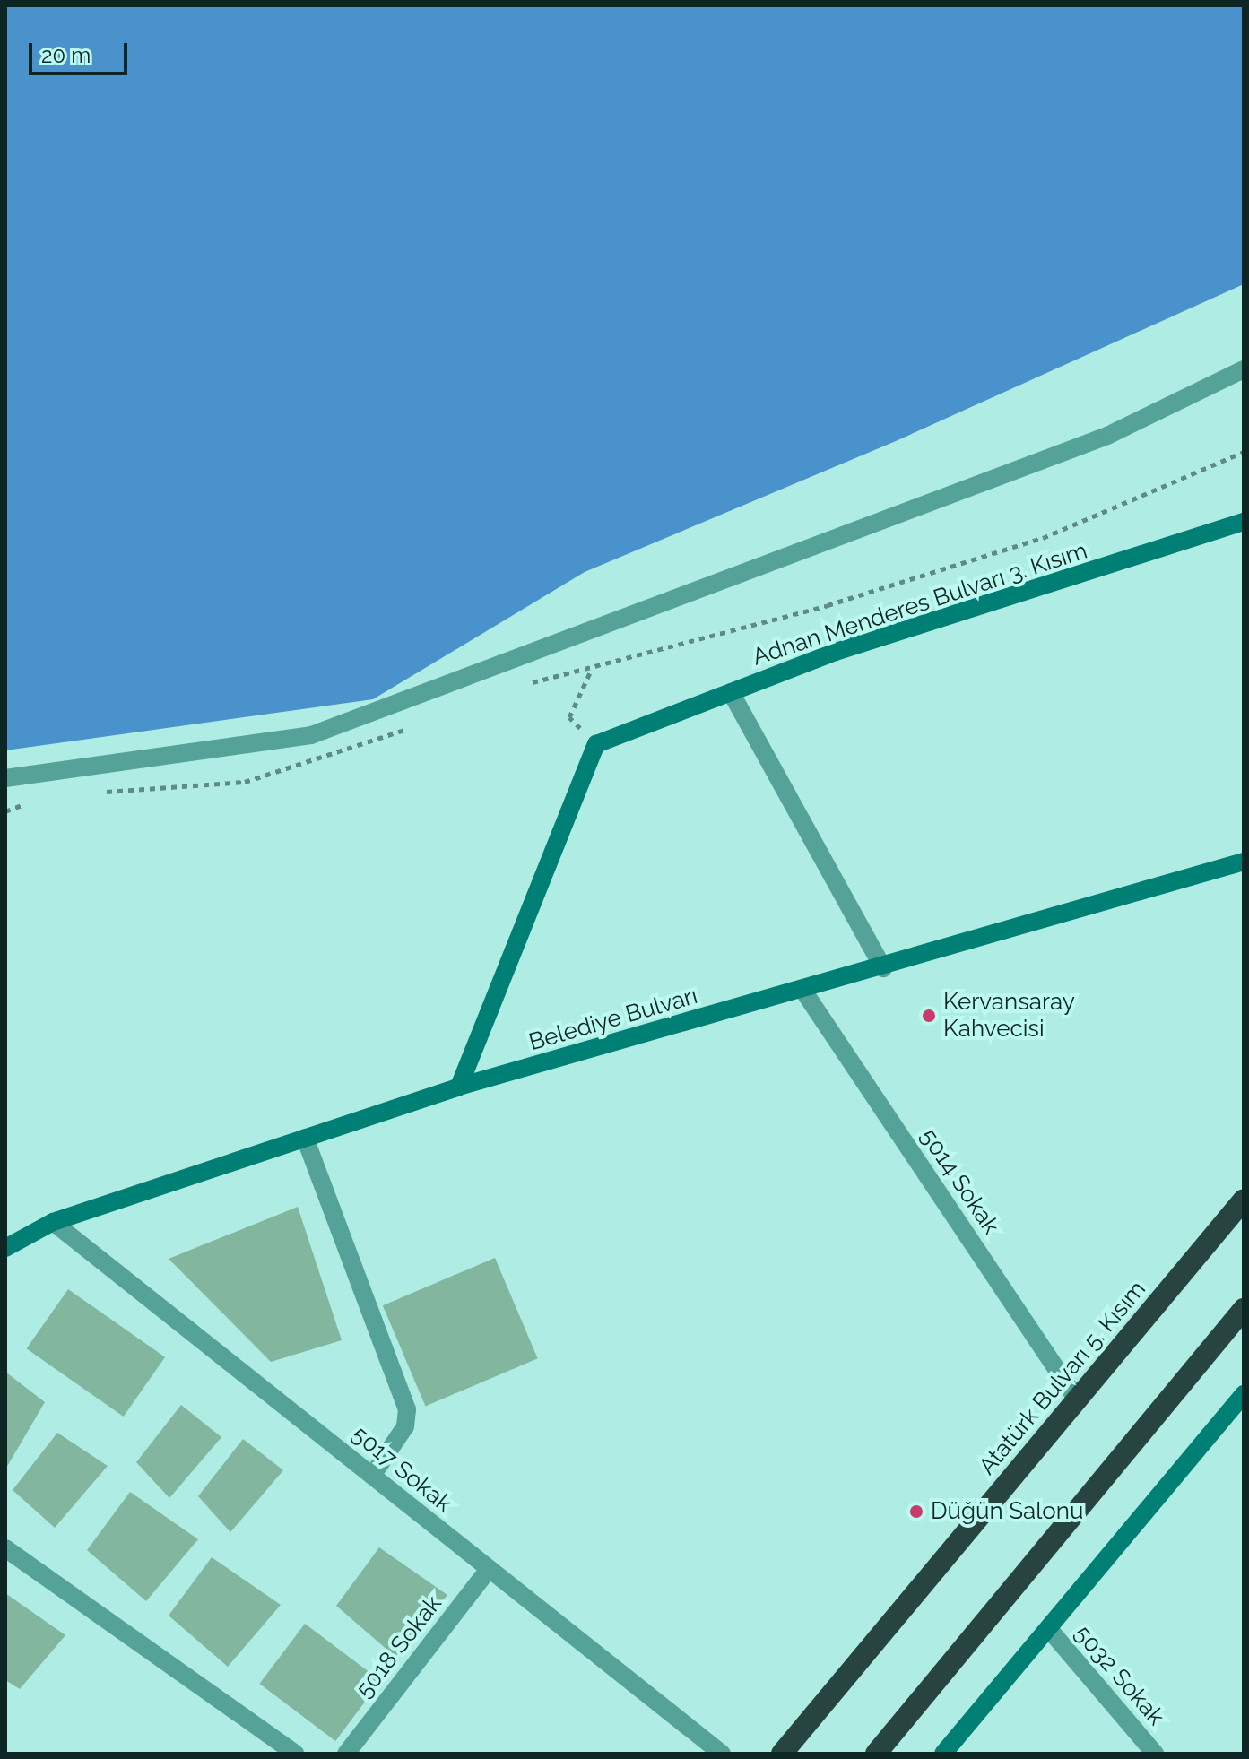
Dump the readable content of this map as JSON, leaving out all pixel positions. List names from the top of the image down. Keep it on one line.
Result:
{"streets":{"highway":["Atatürk Bulvarı 5. Kısım"],"street":["Adnan Menderes Bulvarı 3. Kısım","Belediye Bulvarı","5014 Sokak","5017 Sokak","5018 Sokak","5032 Sokak"]},"crossings":[["Belediye Bulvarı","5014 Sokak"],["Belediye Bulvarı","5017 Sokak"],["5014 Sokak","Atatürk Bulvarı 5. Kısım"],["5017 Sokak","5018 Sokak"]],"places":["Kervansaray Kahvecisi","Düğün Salonu"],"scale_bar":"20 m"}
